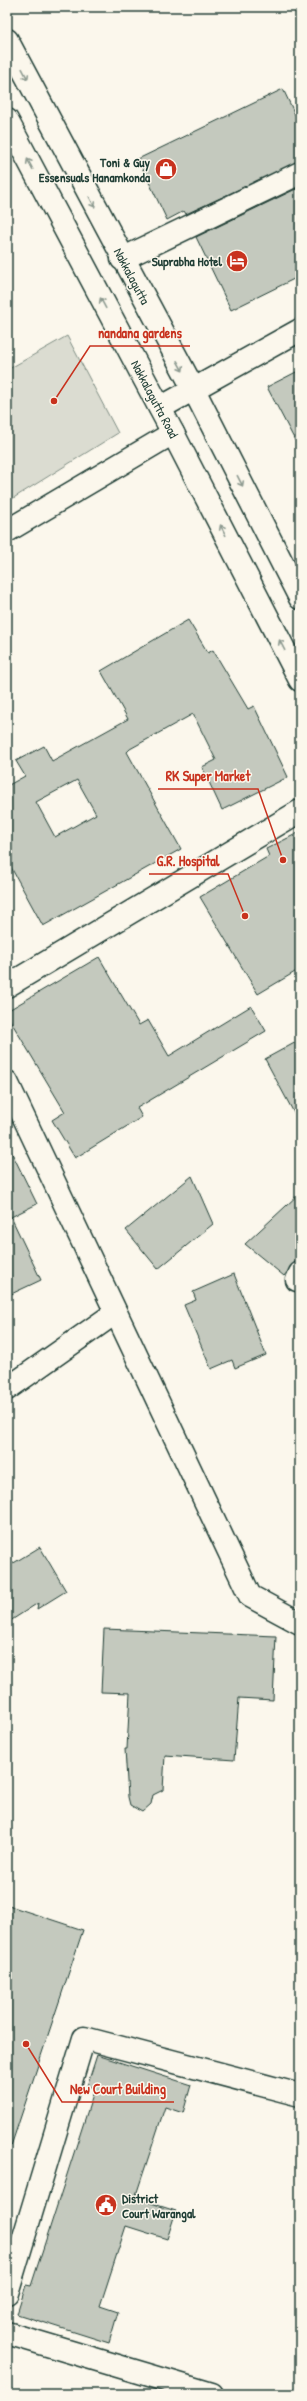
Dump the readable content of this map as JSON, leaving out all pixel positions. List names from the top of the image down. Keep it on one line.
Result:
{"streets":{"street":["Nakkalagutta","Nakkalagutta Road"]},"one_way":["Nakkalagutta","Nakkalagutta Road"],"places":{"shop":["Toni & Guy Essensuals Hanamkonda"],"hotel":["Suprabha Hotel"],"other":["nandana gardens","RK Super Market","G.R. Hospital","New Court Building"],"public building":["District Court Warangal"]}}
